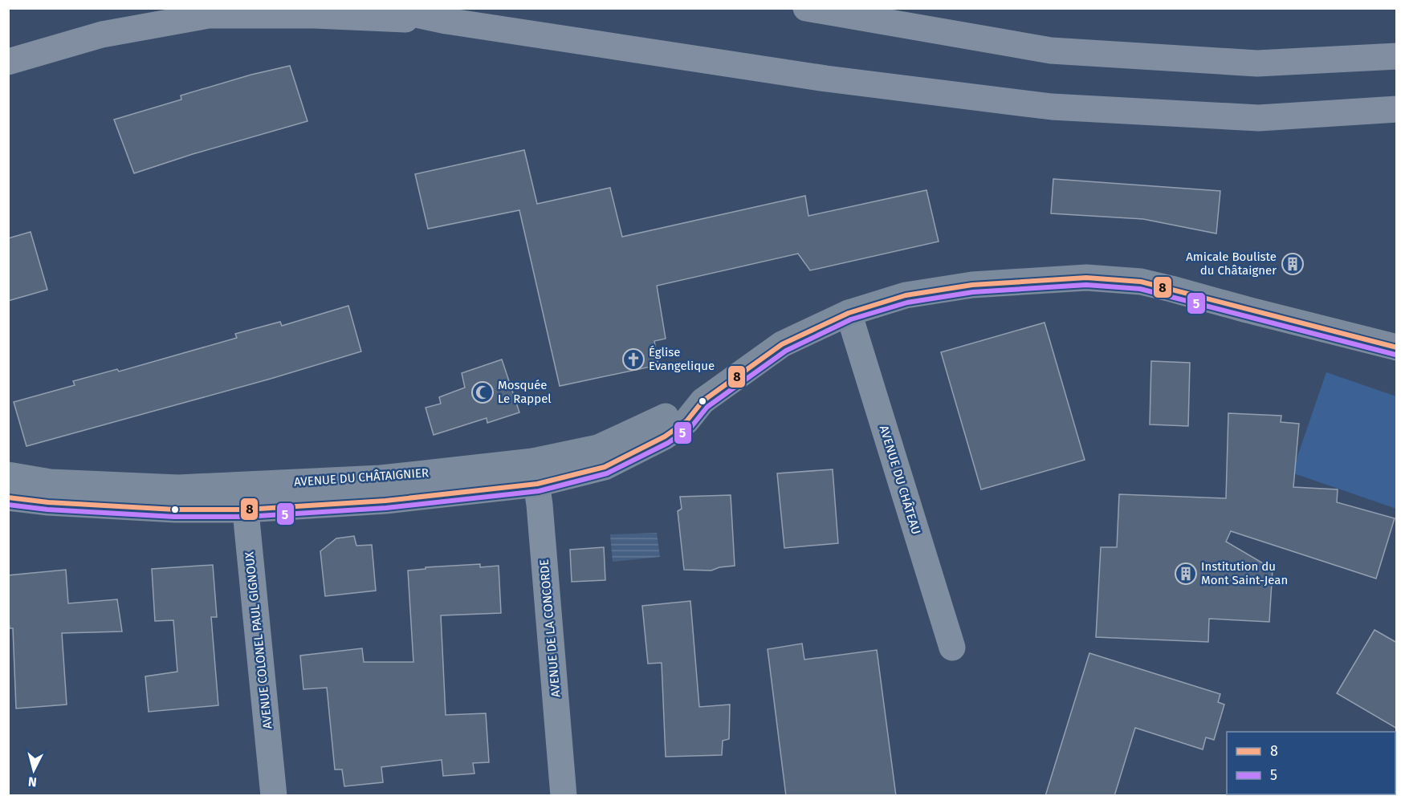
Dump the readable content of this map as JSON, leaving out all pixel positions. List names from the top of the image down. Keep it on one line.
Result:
{"streets":{"street":["AVENUE DU CHÂTAIGNIER","AVENUE DU CHÂTEAU","AVENUE DE LA CONCORDE","AVENUE COLONEL PAUL GIGNOUX"]},"crossings":[["AVENUE DU CHÂTAIGNIER","AVENUE DU CHÂTEAU"],["AVENUE DU CHÂTAIGNIER","AVENUE DE LA CONCORDE"],["AVENUE DU CHÂTAIGNIER","AVENUE COLONEL PAUL GIGNOUX"]],"places":{"building":["Amicale Bouliste du Châtaigner","Institution du Mont Saint-Jean"],"church":["Église Evangelique"],"mosque":["Mosquée Le Rappel"]},"lines":["transit line 8","transit line 5"],"legend":["8","5"],"north":"bottom"}
